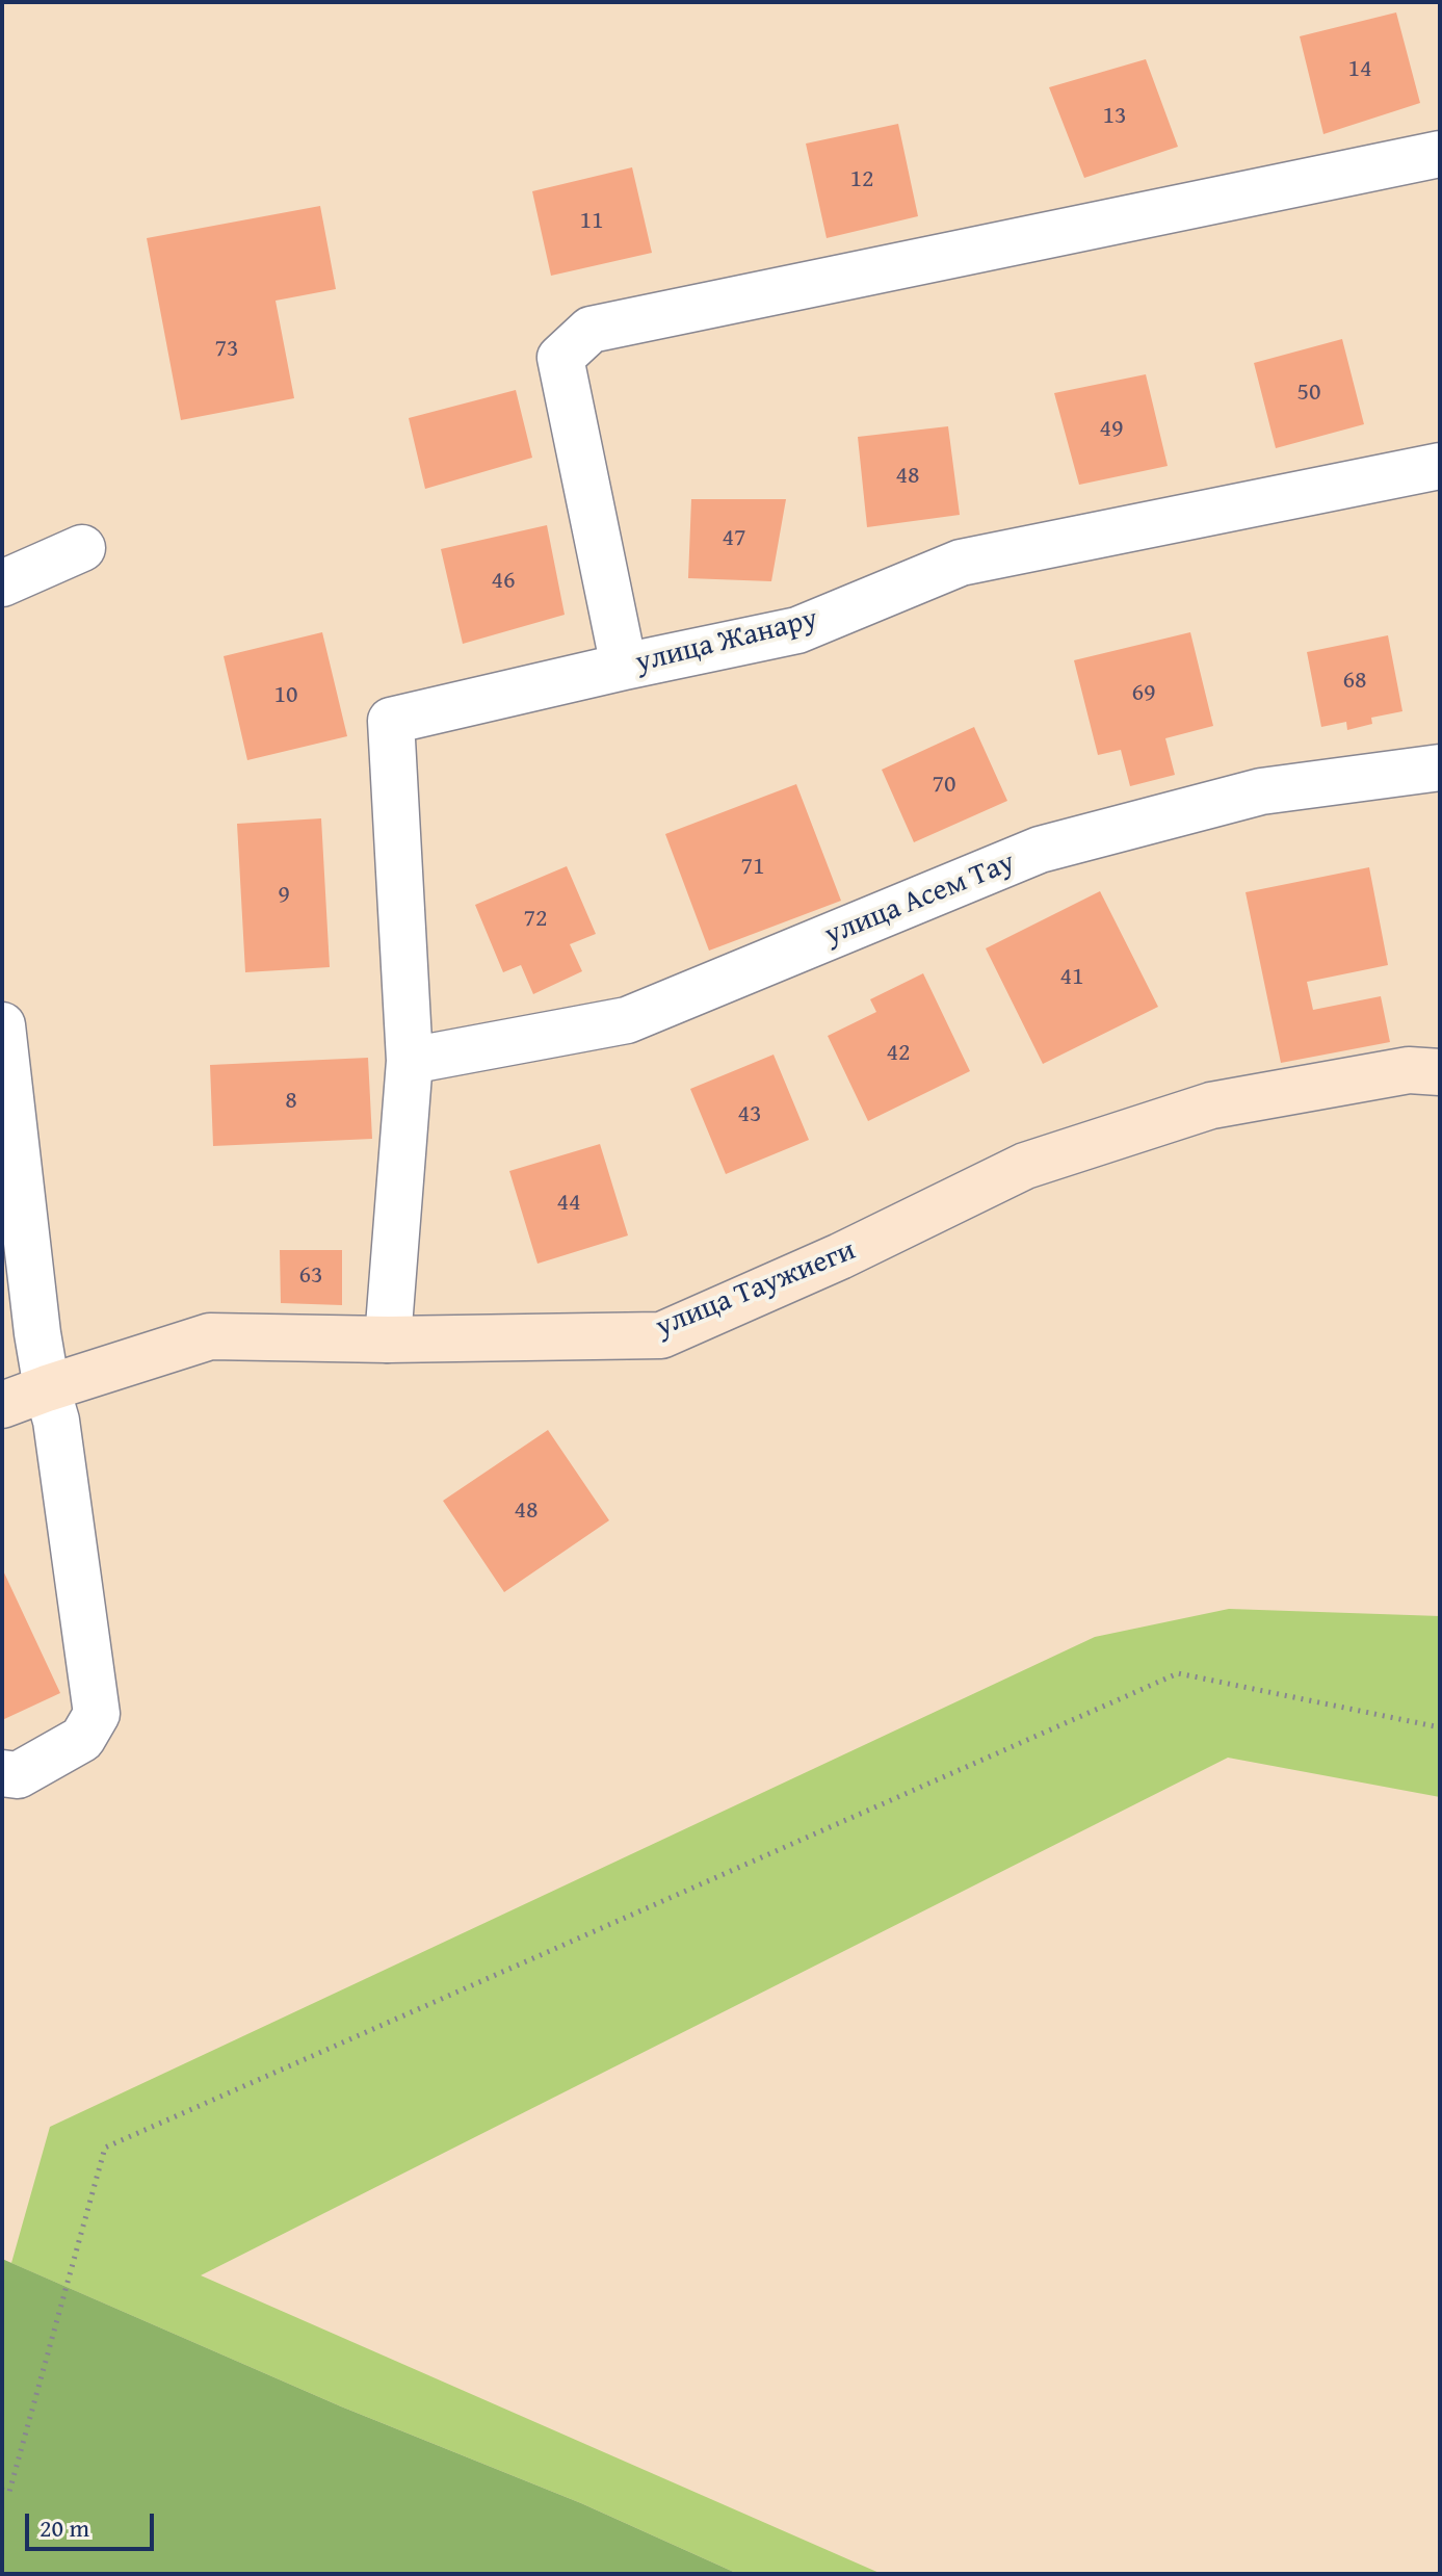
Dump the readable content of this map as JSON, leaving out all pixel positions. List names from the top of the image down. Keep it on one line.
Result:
{"streets":{"street":["улица Жанару","улица Асем Тау","улица Таужиеги"]},"crossings":[["улица Жанару","улица Асем Тау"]],"house_numbers":["14","13","12","11","73","50","49","48","47","46","68","69","10","70","71","9","72","41","42","8","43","44","63","48"],"scale_bar":"20 m"}
